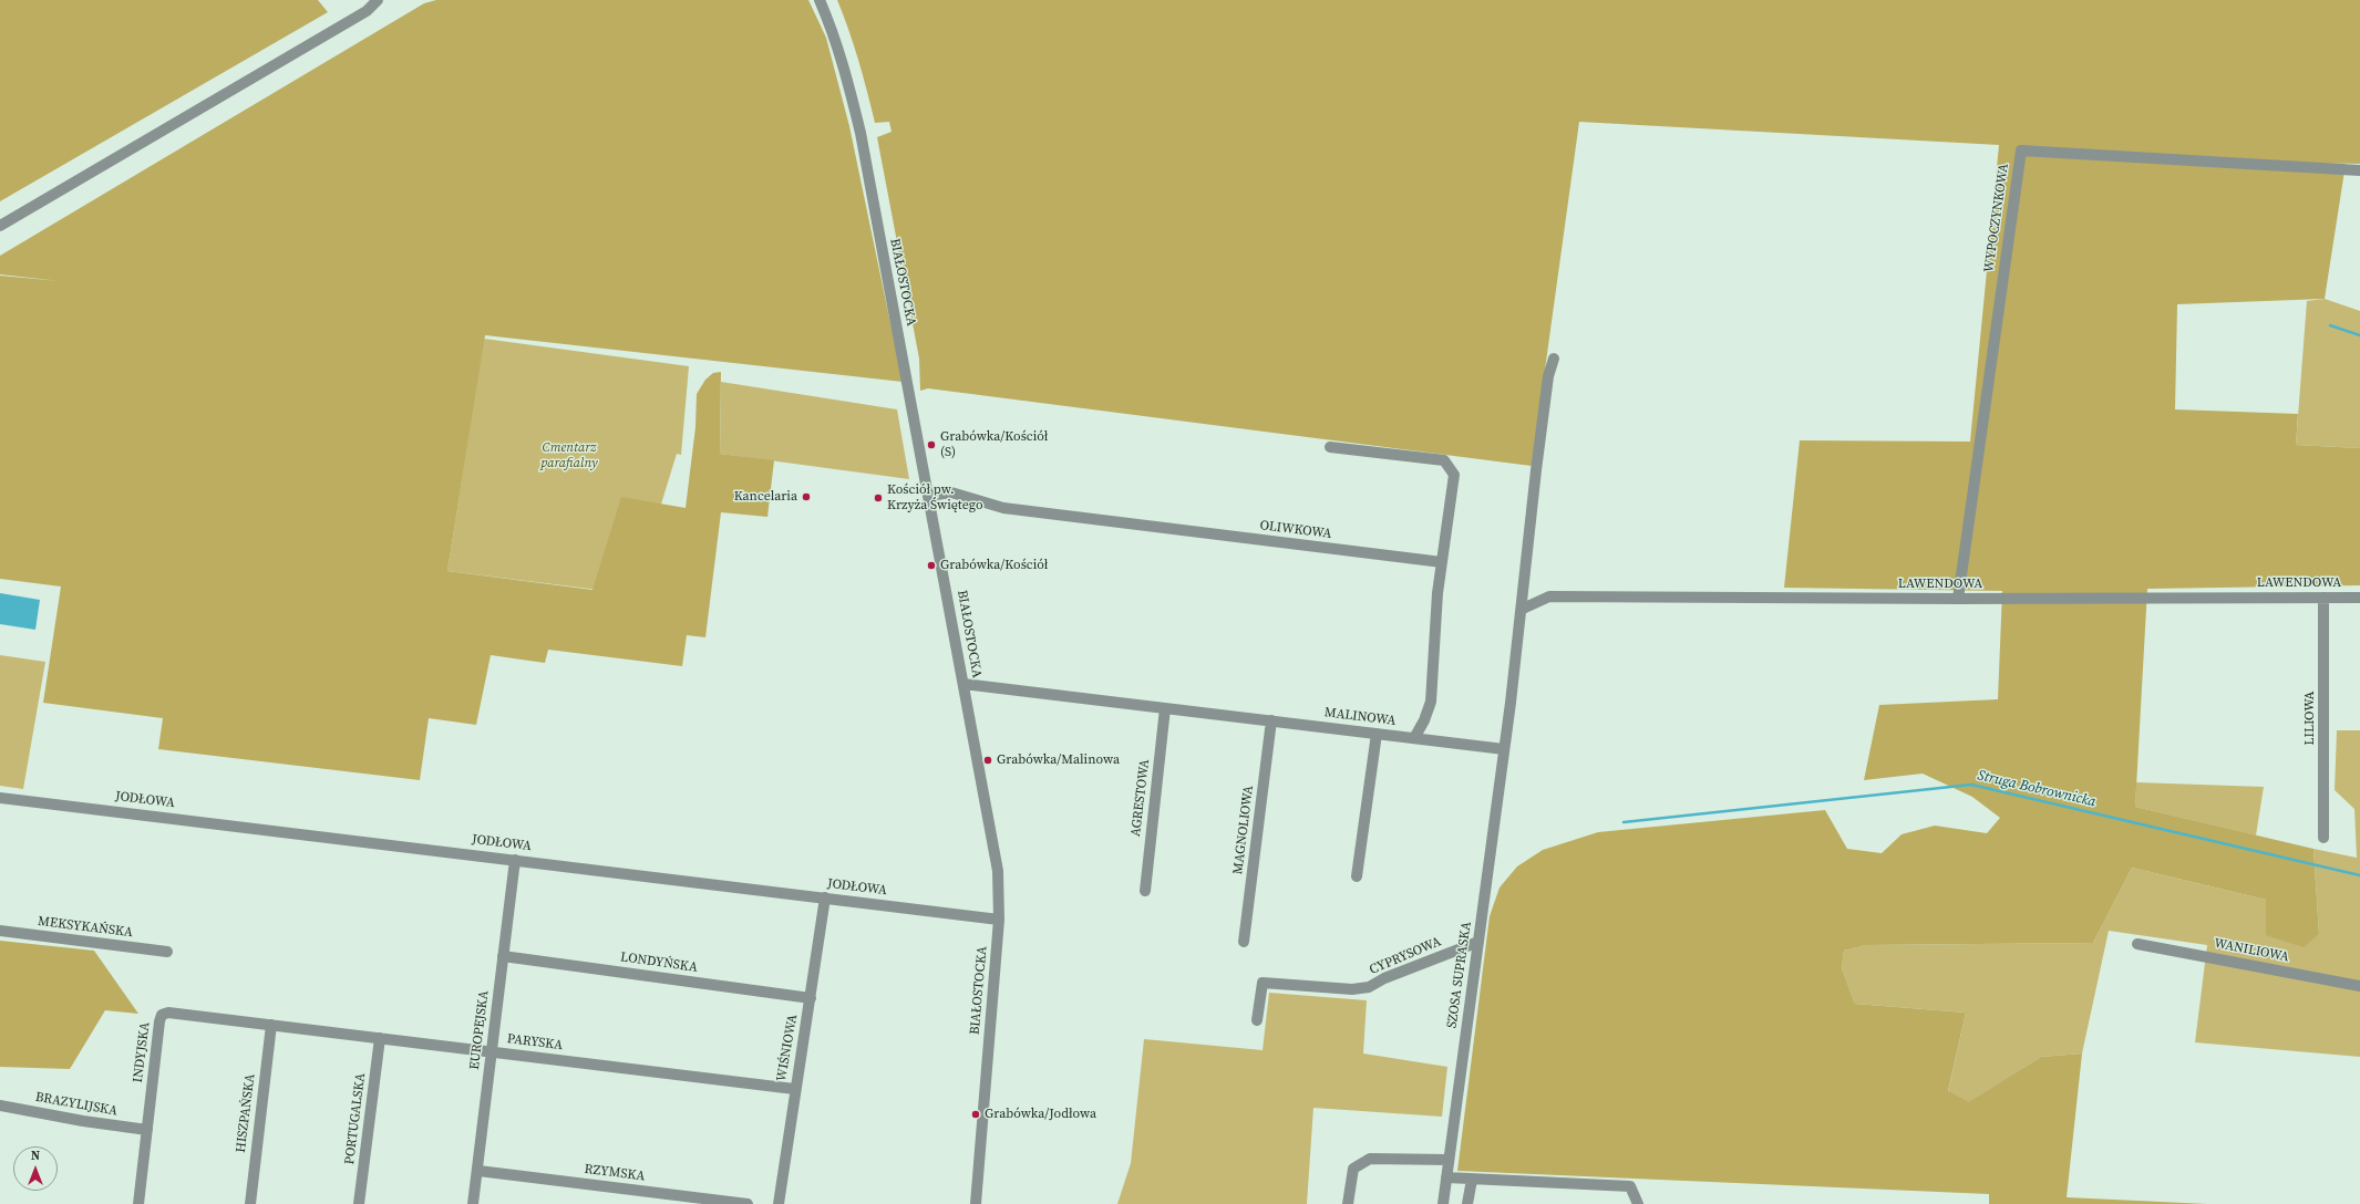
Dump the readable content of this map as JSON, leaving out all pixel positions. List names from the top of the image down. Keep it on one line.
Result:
{"streets":{"street":["WYPOCZYNKOWA","BIAŁOSTOCKA","OLIWKOWA","LAWENDOWA","MALINOWA","LILIOWA","AGRESTOWA","JODŁOWA","MAGNOLIOWA","MEKSYKAŃSKA","WANILIOWA","CYPRYSOWA","LONDYŃSKA","SZOSA SUPRASKA","EUROPEJSKA","PARYSKA","WIŚNIOWA","INDYJSKA","BRAZYLIJSKA","HISZPAŃSKA","PORTUGALSKA","RZYMSKA"]},"crossings":[["WYPOCZYNKOWA","LAWENDOWA"],["BIAŁOSTOCKA","OLIWKOWA"],["BIAŁOSTOCKA","MALINOWA"],["BIAŁOSTOCKA","JODŁOWA"],["LAWENDOWA","LILIOWA"],["MALINOWA","AGRESTOWA"],["MALINOWA","MAGNOLIOWA"],["MALINOWA","SZOSA SUPRASKA"],["JODŁOWA","EUROPEJSKA"],["JODŁOWA","WIŚNIOWA"],["CYPRYSOWA","SZOSA SUPRASKA"],["LONDYŃSKA","EUROPEJSKA"],["LONDYŃSKA","WIŚNIOWA"],["EUROPEJSKA","PARYSKA"],["EUROPEJSKA","RZYMSKA"],["PARYSKA","WIŚNIOWA"],["PARYSKA","INDYJSKA"],["PARYSKA","HISZPAŃSKA"],["PARYSKA","PORTUGALSKA"],["INDYJSKA","BRAZYLIJSKA"],["INDYJSKA","HISZPAŃSKA"]],"water":["Struga Bobrownicka"],"parks":["Cmentarz parafialny"],"places":["Grabówka/Kościół (S)","Kancelaria","Kościół pw. Krzyża Świętego","Grabówka/Kościół","Grabówka/Malinowa","Grabówka/Jodłowa"],"north":"top"}
